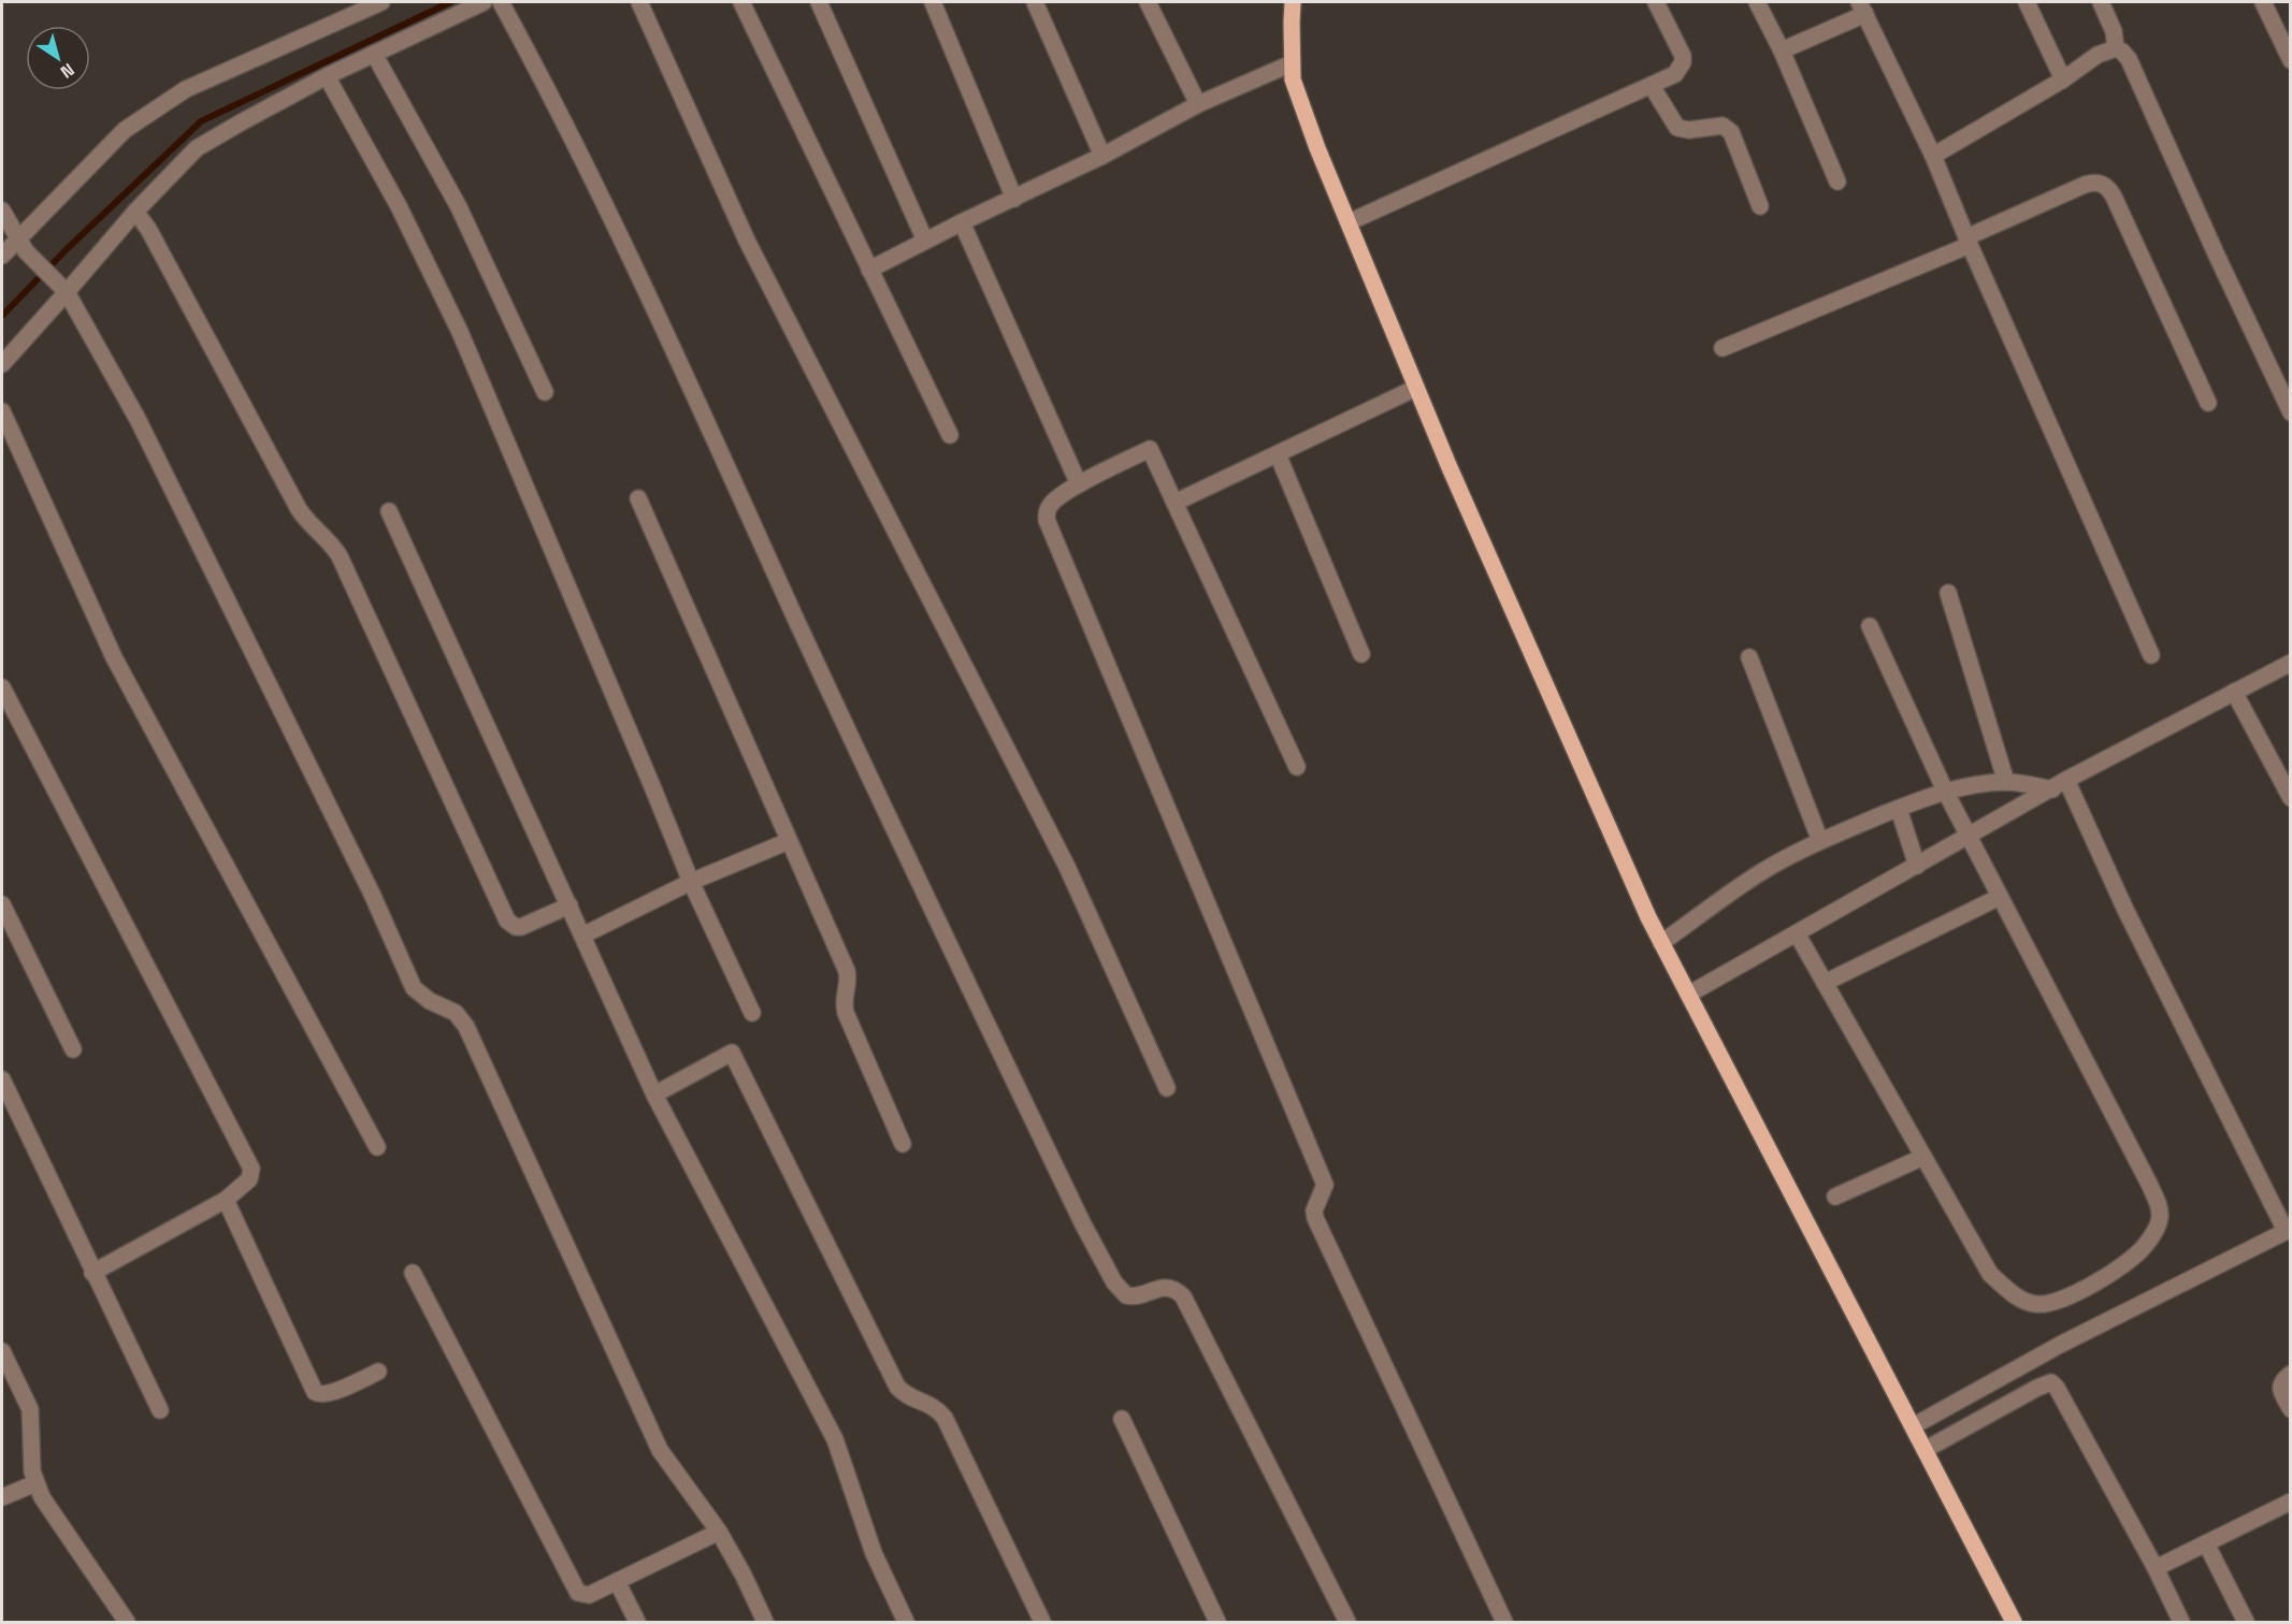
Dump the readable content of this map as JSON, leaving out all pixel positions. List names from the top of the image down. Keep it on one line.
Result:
{"north":"bottom right"}
